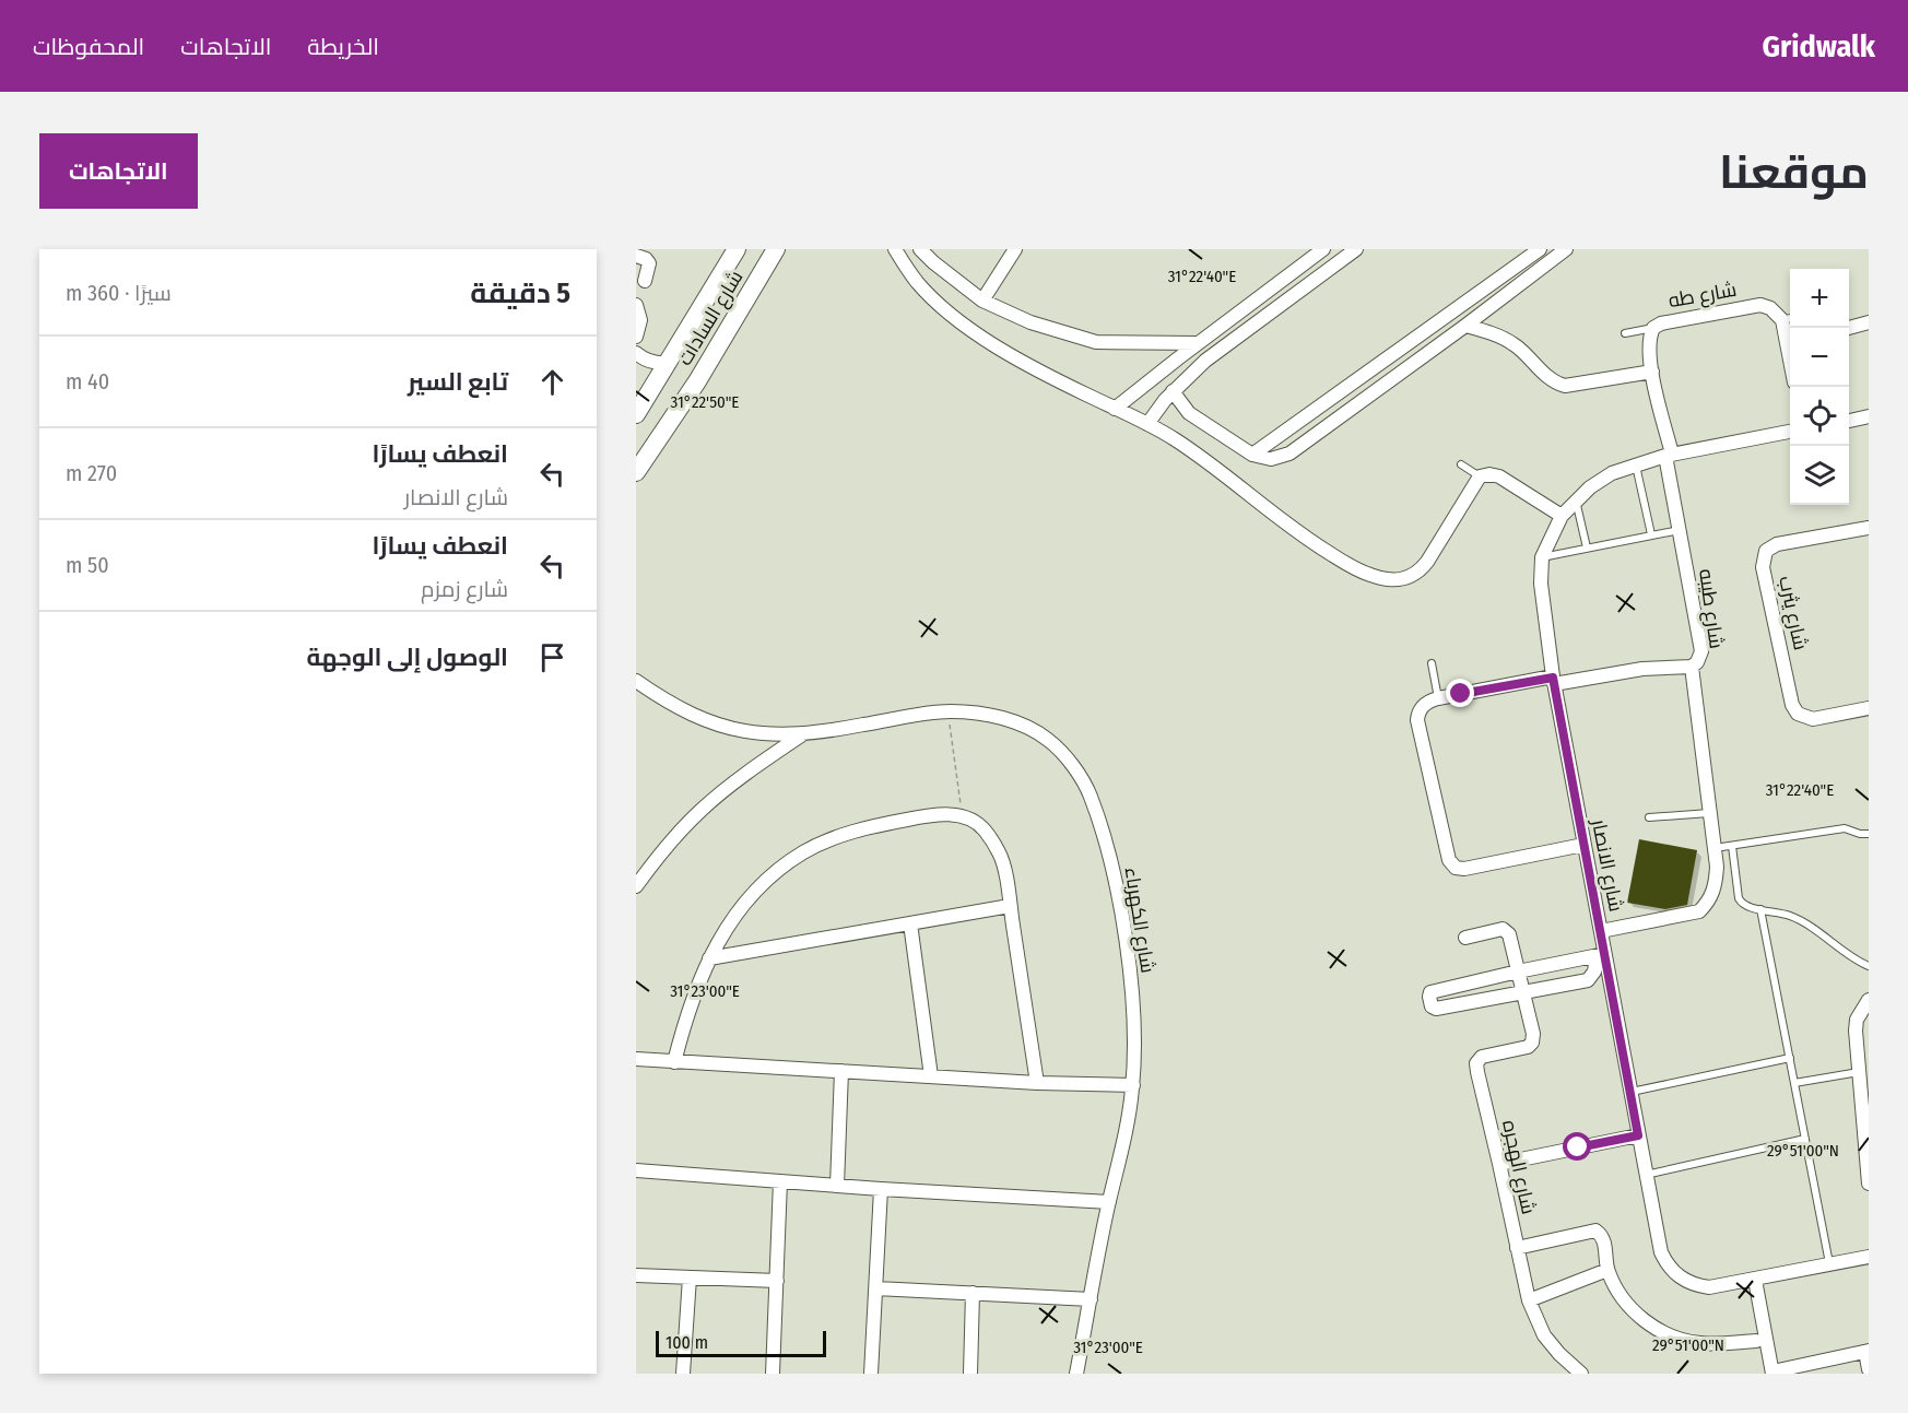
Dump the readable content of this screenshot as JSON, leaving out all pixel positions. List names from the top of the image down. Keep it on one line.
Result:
{"streets":{"main road":["شارع السادات"],"street":["شارع طه","شارع طيبه","شارع يثرب","شارع الانصار","شارع الكهرباء","شارع الهجره"]},"crossings":[["شارع طه","شارع طيبه"],["شارع طه","شارع الانصار"],["شارع طيبه","شارع الانصار"]],"scale_bar":"100 m","page":{"header":"Gridwalk","nav":["الخريطة","الاتجاهات","المحفوظات"],"title":"موقعنا","buttons":"الاتجاهات","heading":["5 دقيقة","سيرًا · 360 m"],"map_buttons":["+","−"],"list":[["تابع السير","40 m"],["انعطف يسارًا","شارع الانصار","270 m"],["انعطف يسارًا","شارع زمزم","50 m"],"الوصول إلى الوجهة"],"scale":"100 m"},"coordinates":["31°22'40\"E","31°22'50\"E","31°23'00\"E","29°51'00\"N"]}
